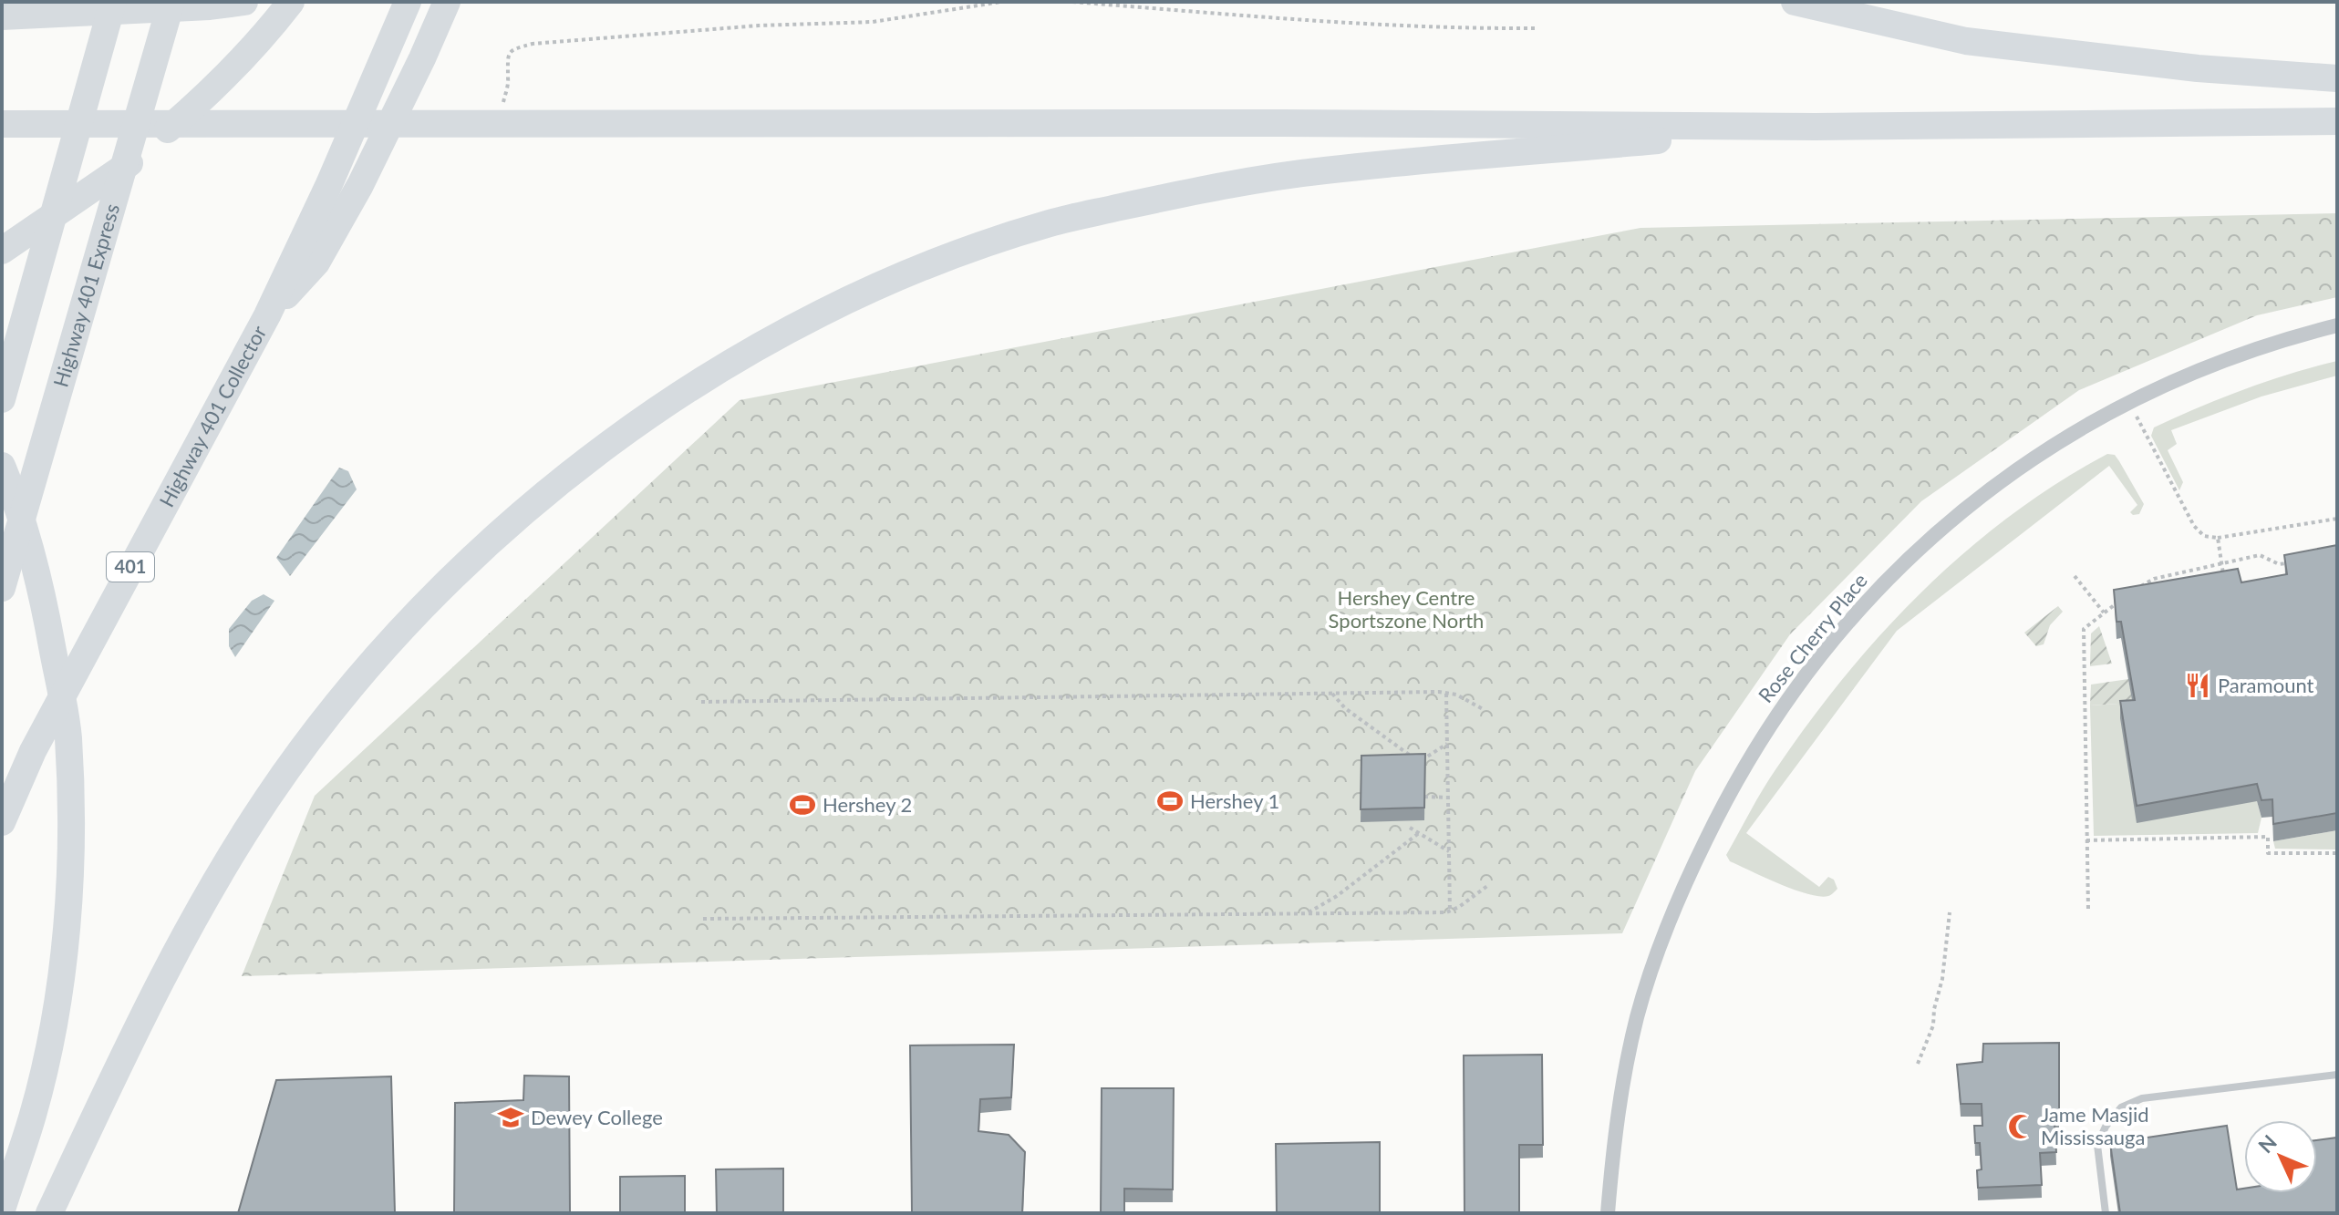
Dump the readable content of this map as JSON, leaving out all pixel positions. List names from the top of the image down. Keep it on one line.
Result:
{"streets":{"highway":["Highway 401 Express","Highway 401 Collector","401"],"street":["Rose Cherry Place"]},"parks":["Hershey Centre Sportszone North"],"places":{"restaurant":["Paramount"],"sports":["Hershey 1","Hershey 2"],"school or university":["Dewey College"],"mosque":["Jame Masjid Mississauga"]},"north":"top left"}
